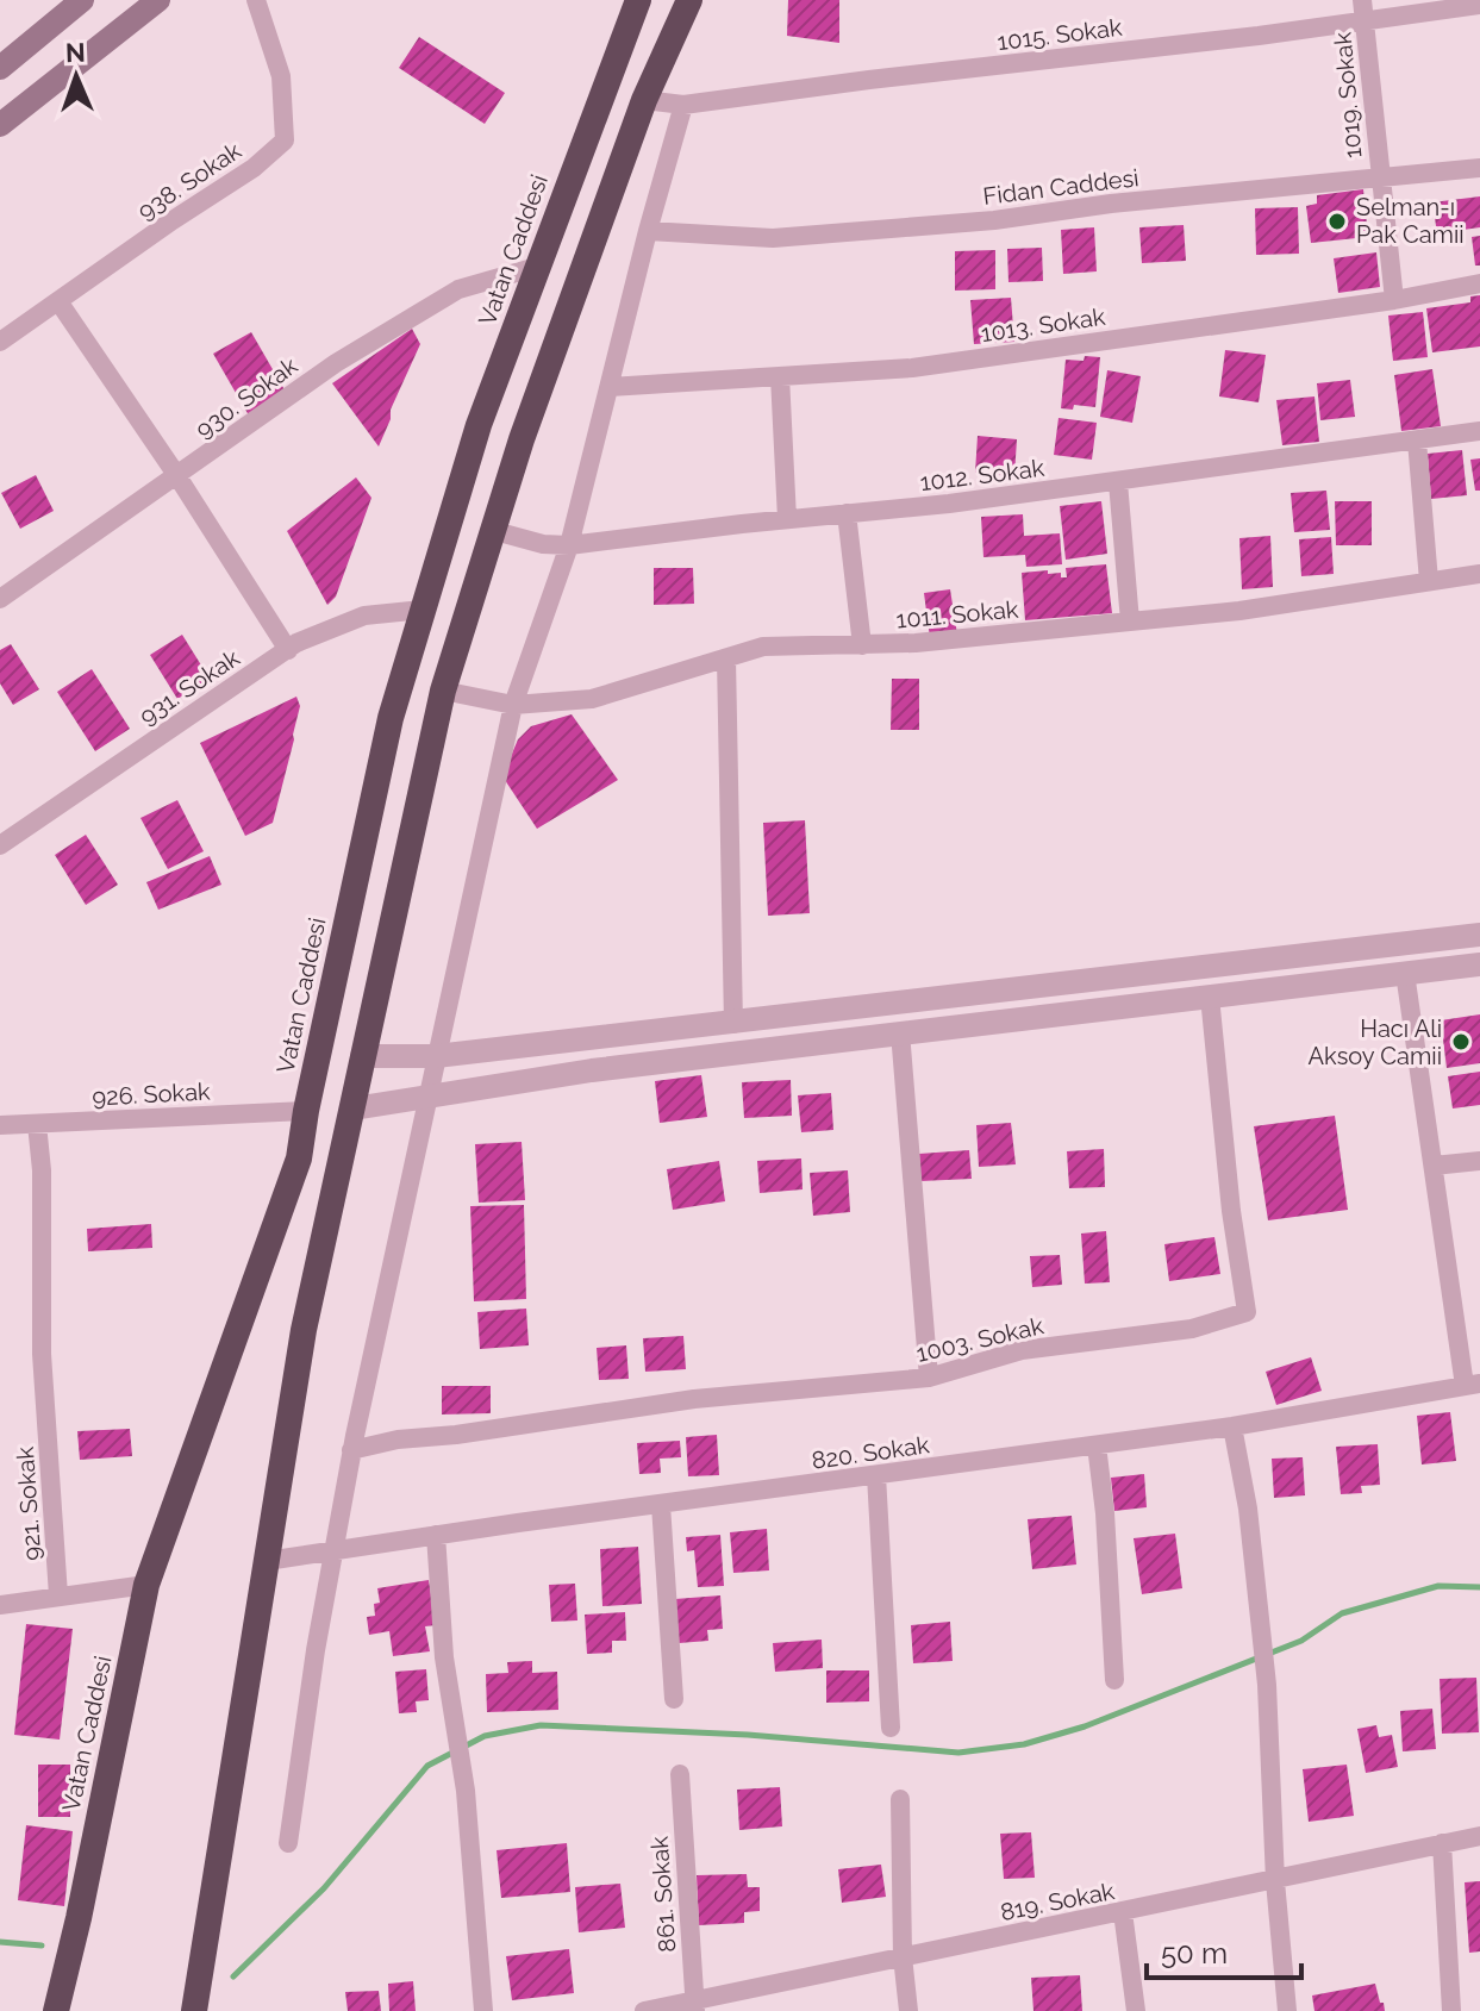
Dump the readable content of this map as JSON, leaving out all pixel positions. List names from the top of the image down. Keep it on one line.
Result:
{"streets":{"highway":["Vatan Caddesi"],"street":["1015. Sokak","1019. Sokak","938. Sokak","Fidan Caddesi","1013. Sokak","930. Sokak","1012. Sokak","1011. Sokak","931. Sokak","926. Sokak","1003. Sokak","820. Sokak","921. Sokak","861. Sokak","819. Sokak"]},"crossings":[["1015. Sokak","1019. Sokak"],["1019. Sokak","Fidan Caddesi"],["1019. Sokak","1013. Sokak"],["Vatan Caddesi","930. Sokak"],["Vatan Caddesi","931. Sokak"],["Vatan Caddesi","926. Sokak"],["926. Sokak","921. Sokak"],["861. Sokak","819. Sokak"]],"places":["Selman-ı Pak Camii","Hacı Ali Aksoy Camii"],"scale_bar":"50 m","north":"top"}
